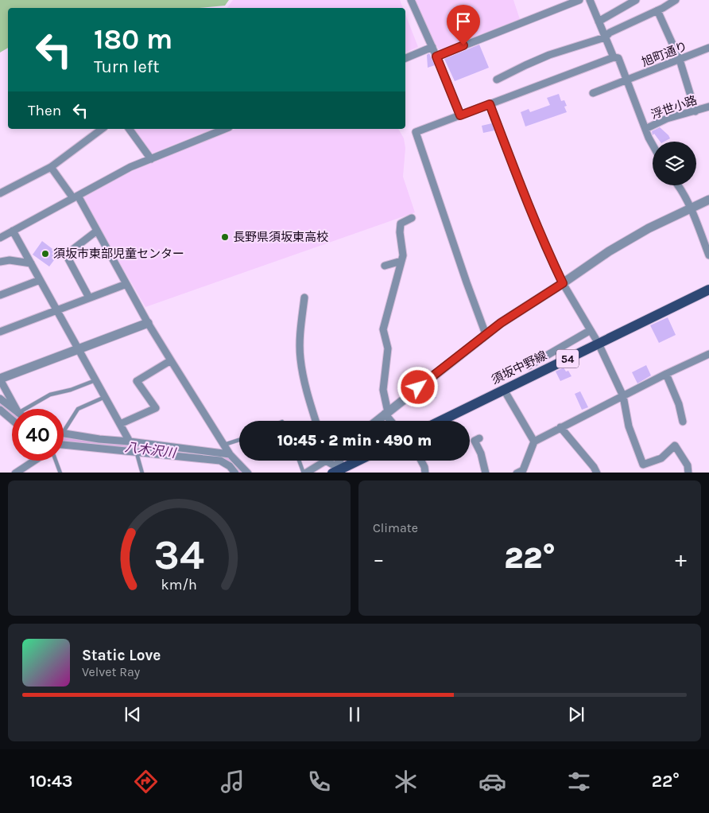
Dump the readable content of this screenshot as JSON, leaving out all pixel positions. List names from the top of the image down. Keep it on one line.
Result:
{"streets":{"main road":["54","須坂中野線"],"street":["旭町通り","浮世小路"]},"water":["八木沢川"],"places":["長野県須坂東高校","須坂市東部児童センター"],"page":{"turn":["180 m","Turn left"],"then":"Then","limit":"40","trip":"10:45 · 2 min · 490 m","tile":"Climate","heat":["−","22°","+"],"song":["Static Love","Velvet Ray"],"tabs":["10:43","22°"],"gauge":["34","km/h"]}}
